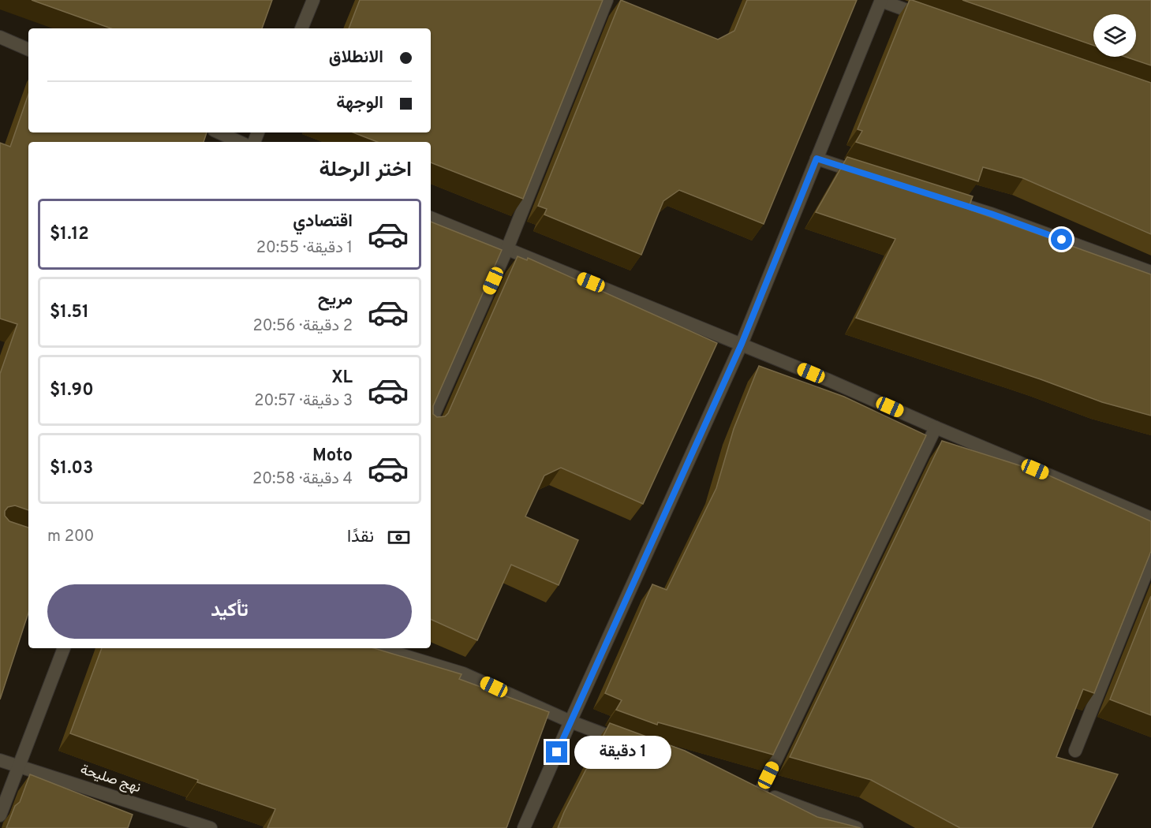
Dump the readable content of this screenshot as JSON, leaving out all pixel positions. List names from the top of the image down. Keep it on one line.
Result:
{"streets":{"street":["نهج صليحة"]},"page":{"banner":["الانطلاق","الوجهة"],"heading":"اختر الرحلة","list":[{"name":"اقتصادي","note":"1 دقيقة · 20:55","value":"$1.12"},{"name":"مريح","note":"2 دقيقة · 20:56","value":"$1.51"},{"name":"XL","note":"3 دقيقة · 20:57","value":"$1.90"},{"name":"Moto","note":"4 دقيقة · 20:58","value":"$1.03"}],"pay":["نقدًا","200 m"],"buttons":"تأكيد","bubble":"1 دقيقة"}}
